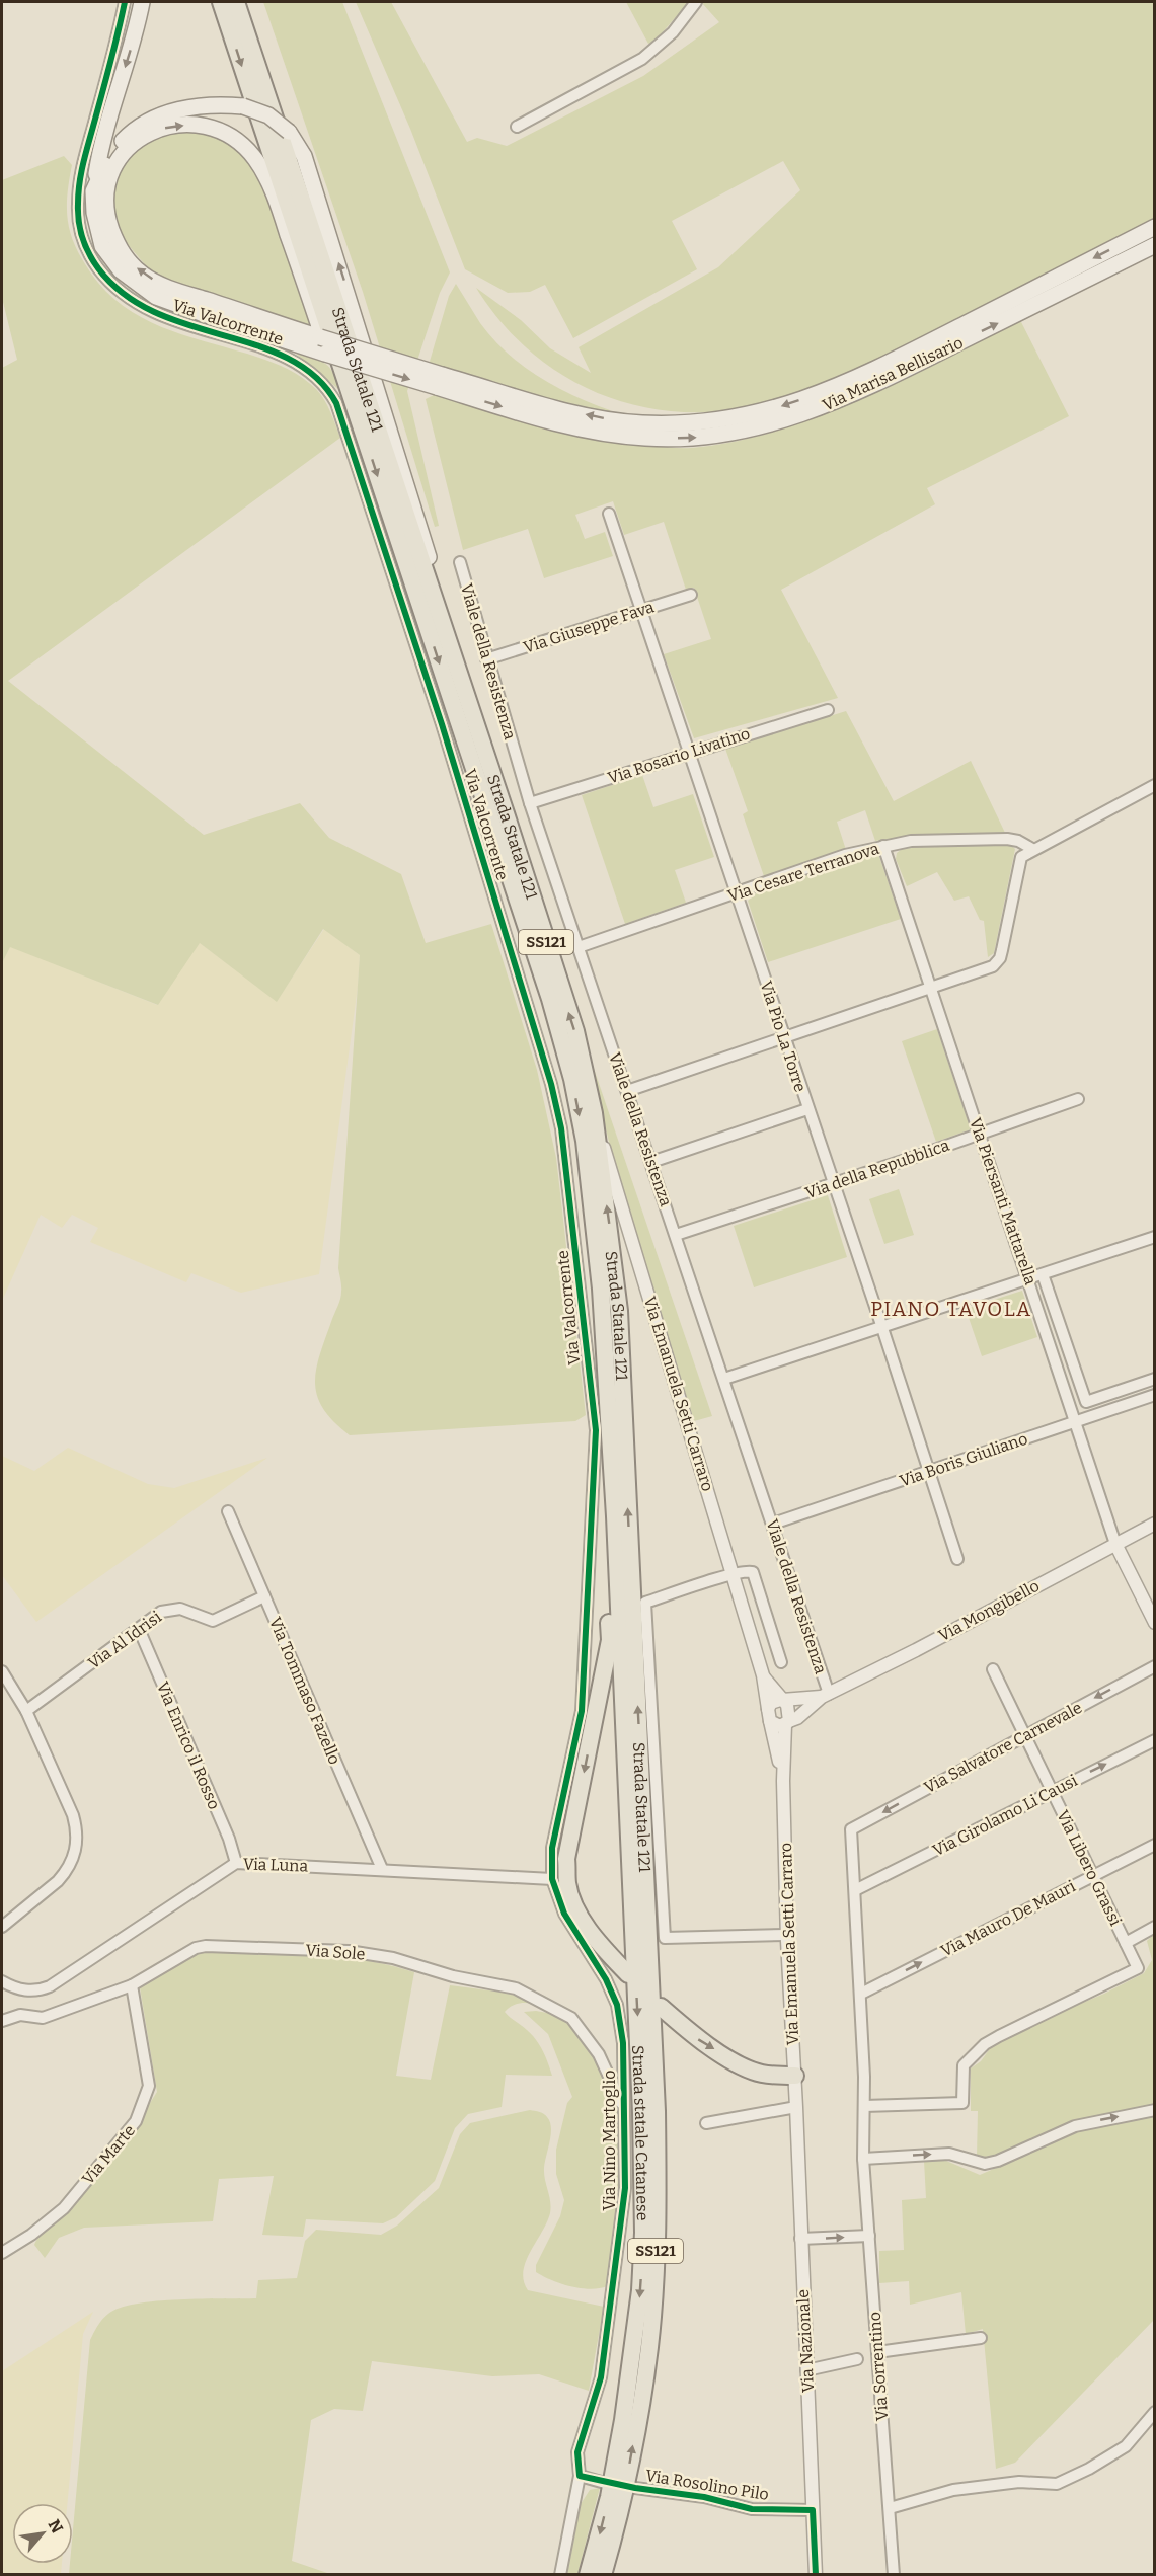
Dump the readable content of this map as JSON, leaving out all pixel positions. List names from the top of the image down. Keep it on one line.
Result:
{"streets":{"main road":["Strada Statale 121","Via Marisa Bellisario","SS121","Strada statale Catanese"],"street":["Via Valcorrente","Via Giuseppe Fava","Viale della Resistenza","Via Rosario Livatino","Via Cesare Terranova","Via Pio La Torre","Via della Repubblica","Via Piersanti Mattarella","Via Emanuela Setti Carraro","Via Boris Giuliano","Via Mongibello","Via Al Idrisi","Via Tommaso Fazello","Via Enrico il Rosso","Via Salvatore Carnevale","Via Girolamo Li Causi","Via Luna","Via Libero Grassi","Via Mauro De Mauri","Via Sole","Via Nino Martoglio","Via Marte","Via Nazionale","Via Sorrentino","Via Rosolino Pilo"]},"crossings":[["Via Valcorrente","Via Nino Martoglio"],["Strada Statale 121","Via Emanuela Setti Carraro"],["Strada Statale 121","Strada statale Catanese"],["Via Giuseppe Fava","Viale della Resistenza"],["Via Giuseppe Fava","Via Pio La Torre"],["Viale della Resistenza","Via Rosario Livatino"],["Viale della Resistenza","Via Cesare Terranova"],["Viale della Resistenza","Via della Repubblica"],["Viale della Resistenza","Via Boris Giuliano"],["Viale della Resistenza","Via Mongibello"],["Via Rosario Livatino","Via Pio La Torre"],["Via Cesare Terranova","Via Pio La Torre"],["Via Cesare Terranova","Via Piersanti Mattarella"],["Via Pio La Torre","Via della Repubblica"],["Via Pio La Torre","Via Boris Giuliano"],["Via della Repubblica","Via Piersanti Mattarella"],["Via Piersanti Mattarella","Via Boris Giuliano"],["Via Piersanti Mattarella","Via Mongibello"],["Via Emanuela Setti Carraro","Via Nazionale"],["Via Al Idrisi","Via Tommaso Fazello"],["Via Al Idrisi","Via Enrico il Rosso"],["Via Tommaso Fazello","Via Luna"],["Via Enrico il Rosso","Via Luna"],["Via Salvatore Carnevale","Via Girolamo Li Causi"],["Via Salvatore Carnevale","Via Libero Grassi"],["Via Girolamo Li Causi","Via Libero Grassi"],["Via Luna","Via Nino Martoglio"],["Via Libero Grassi","Via Mauro De Mauri"],["Via Sole","Via Nino Martoglio"],["Via Sole","Via Marte"],["Via Nazionale","Via Rosolino Pilo"]],"one_way":["Via Salvatore Carnevale","Via Mauro De Mauri"],"districts":["PIANO TAVOLA"],"north":"top right"}
